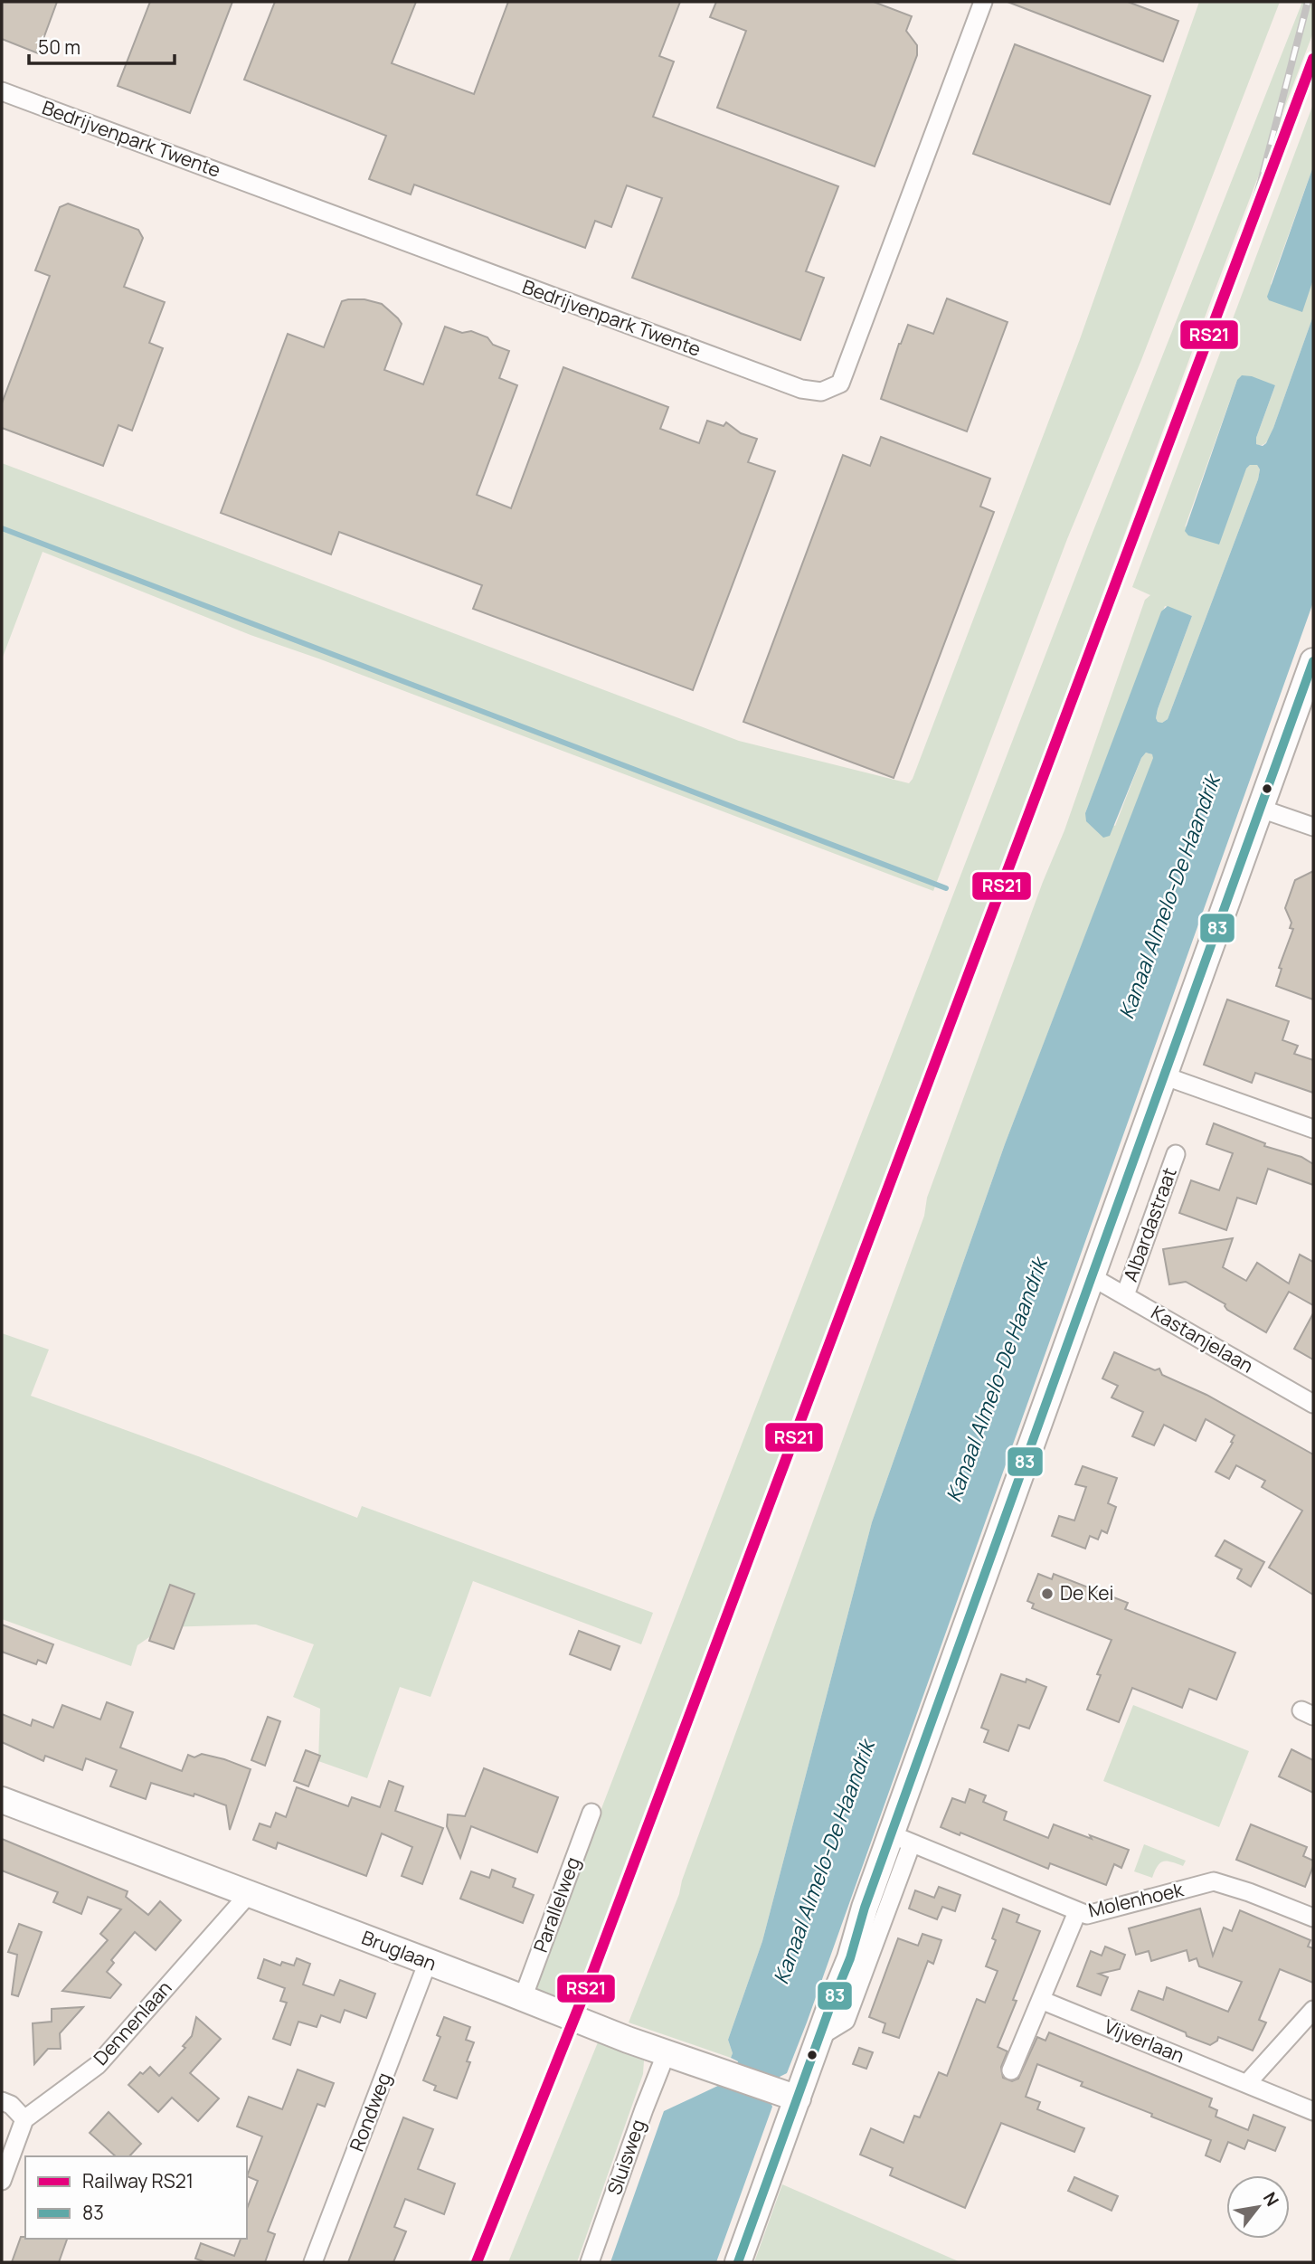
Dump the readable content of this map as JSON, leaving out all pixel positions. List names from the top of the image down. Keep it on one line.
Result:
{"streets":{"street":["Bedrijvenpark Twente","Albardastraat","Kastanjelaan","Molenhoek","Parallelweg","Bruglaan","Dennenlaan","Vijverlaan","Rondweg","Sluisweg"]},"crossings":[["Albardastraat","Kastanjelaan"],["Albardastraat","Molenhoek"],["Albardastraat","Bruglaan"],["Parallelweg","Bruglaan"],["Bruglaan","Dennenlaan"],["Bruglaan","Rondweg"],["Bruglaan","Sluisweg"]],"water":["Kanaal Almelo-De Haandrik"],"places":["De Kei"],"lines":["rail line RS21","transit line 83"],"legend":["Railway RS21","83"],"scale_bar":"50 m","north":"top right"}
